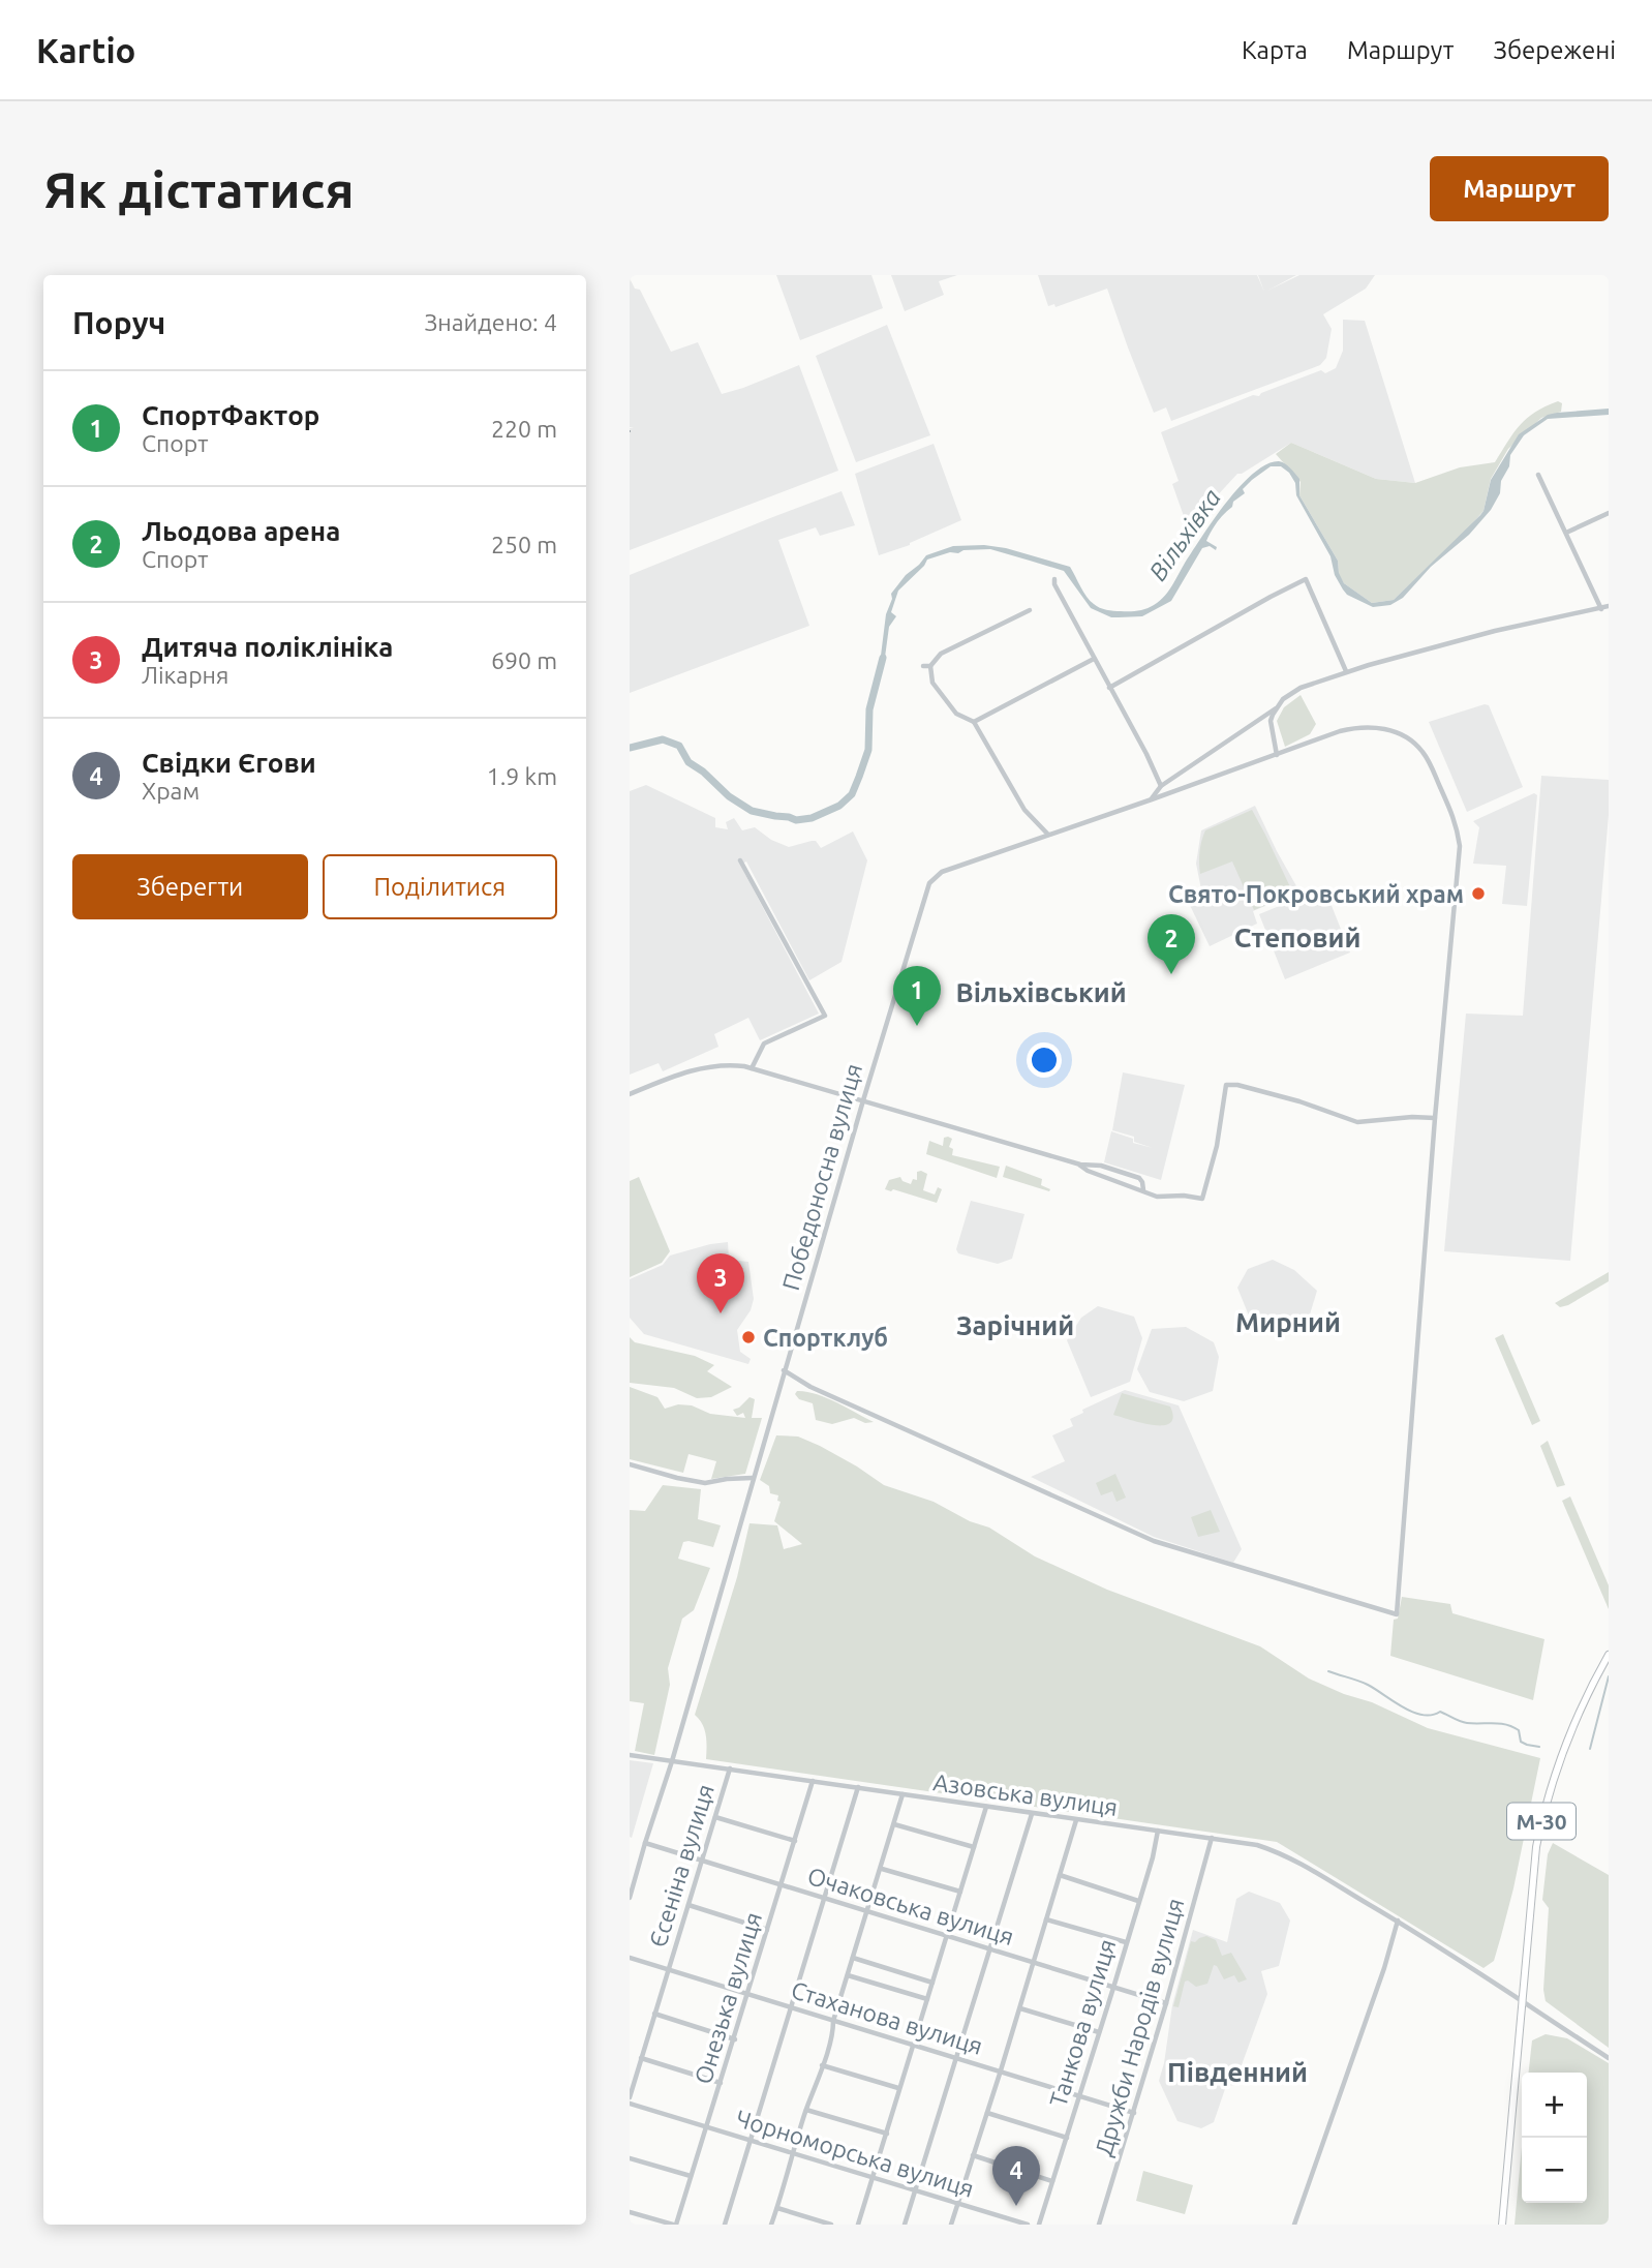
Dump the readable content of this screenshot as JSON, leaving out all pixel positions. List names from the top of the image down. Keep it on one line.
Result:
{"streets":{"highway":["М-30"],"street":["Победоносна вулиця","Азовська вулиця","Єсеніна вулиця","Очаковська вулиця","Онезька вулиця","Стаханова вулиця","Танкова вулиця","Дружби Народів вулиця","Чорноморська вулиця"]},"crossings":[["Победоносна вулиця","Азовська вулиця"],["Победоносна вулиця","Очаковська вулиця"],["Азовська вулиця","М-30"],["Азовська вулиця","Єсеніна вулиця"],["Азовська вулиця","Онезька вулиця"],["Азовська вулиця","Танкова вулиця"],["Азовська вулиця","Дружби Народів вулиця"],["Єсеніна вулиця","Очаковська вулиця"],["Єсеніна вулиця","Стаханова вулиця"],["Очаковська вулиця","Онезька вулиця"],["Очаковська вулиця","Танкова вулиця"],["Очаковська вулиця","Дружби Народів вулиця"],["Онезька вулиця","Стаханова вулиця"],["Онезька вулиця","Чорноморська вулиця"],["Стаханова вулиця","Танкова вулиця"],["Стаханова вулиця","Дружби Народів вулиця"]],"districts":["Степовий","Вільхівський","Мирний","Зарічний","Південний"],"water":["Вільхівка"],"places":["Свято-Покровський храм","Спортклуб"],"page":{"header":"Kartio","nav":["Карта","Маршрут","Збережені"],"buttons":["Маршрут",["Зберегти","Поділитися"]],"title":"Як дістатися","heading":["Поруч","Знайдено: 4"],"list":[{"mark":"1","name":"СпортФактор","note":"Спорт","value":"220 m"},{"mark":"2","name":"Льодова арена","note":"Спорт","value":"250 m"},{"mark":"3","name":"Дитяча поліклініка","note":"Лікарня","value":"690 m"},{"mark":"4","name":"Свідки Єгови","note":"Храм","value":"1.9 km"}],"pins":["2","1","3","4"],"map_buttons":["+","−"]}}
